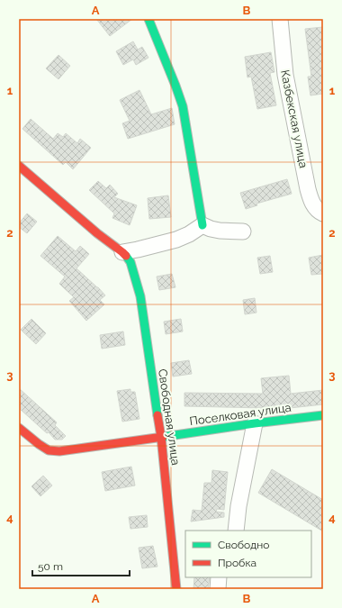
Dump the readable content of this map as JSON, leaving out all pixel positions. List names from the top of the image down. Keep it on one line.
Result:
{"streets":{"street":["Казбекская улица","Поселковая улица","Свободная улица"]},"crossings":[["Поселковая улица","Свободная улица"]],"legend":["Свободно","Пробка"],"scale_bar":"50 m","grid":{"columns":["A","B"],"rows":["1","2","3","4"]}}
